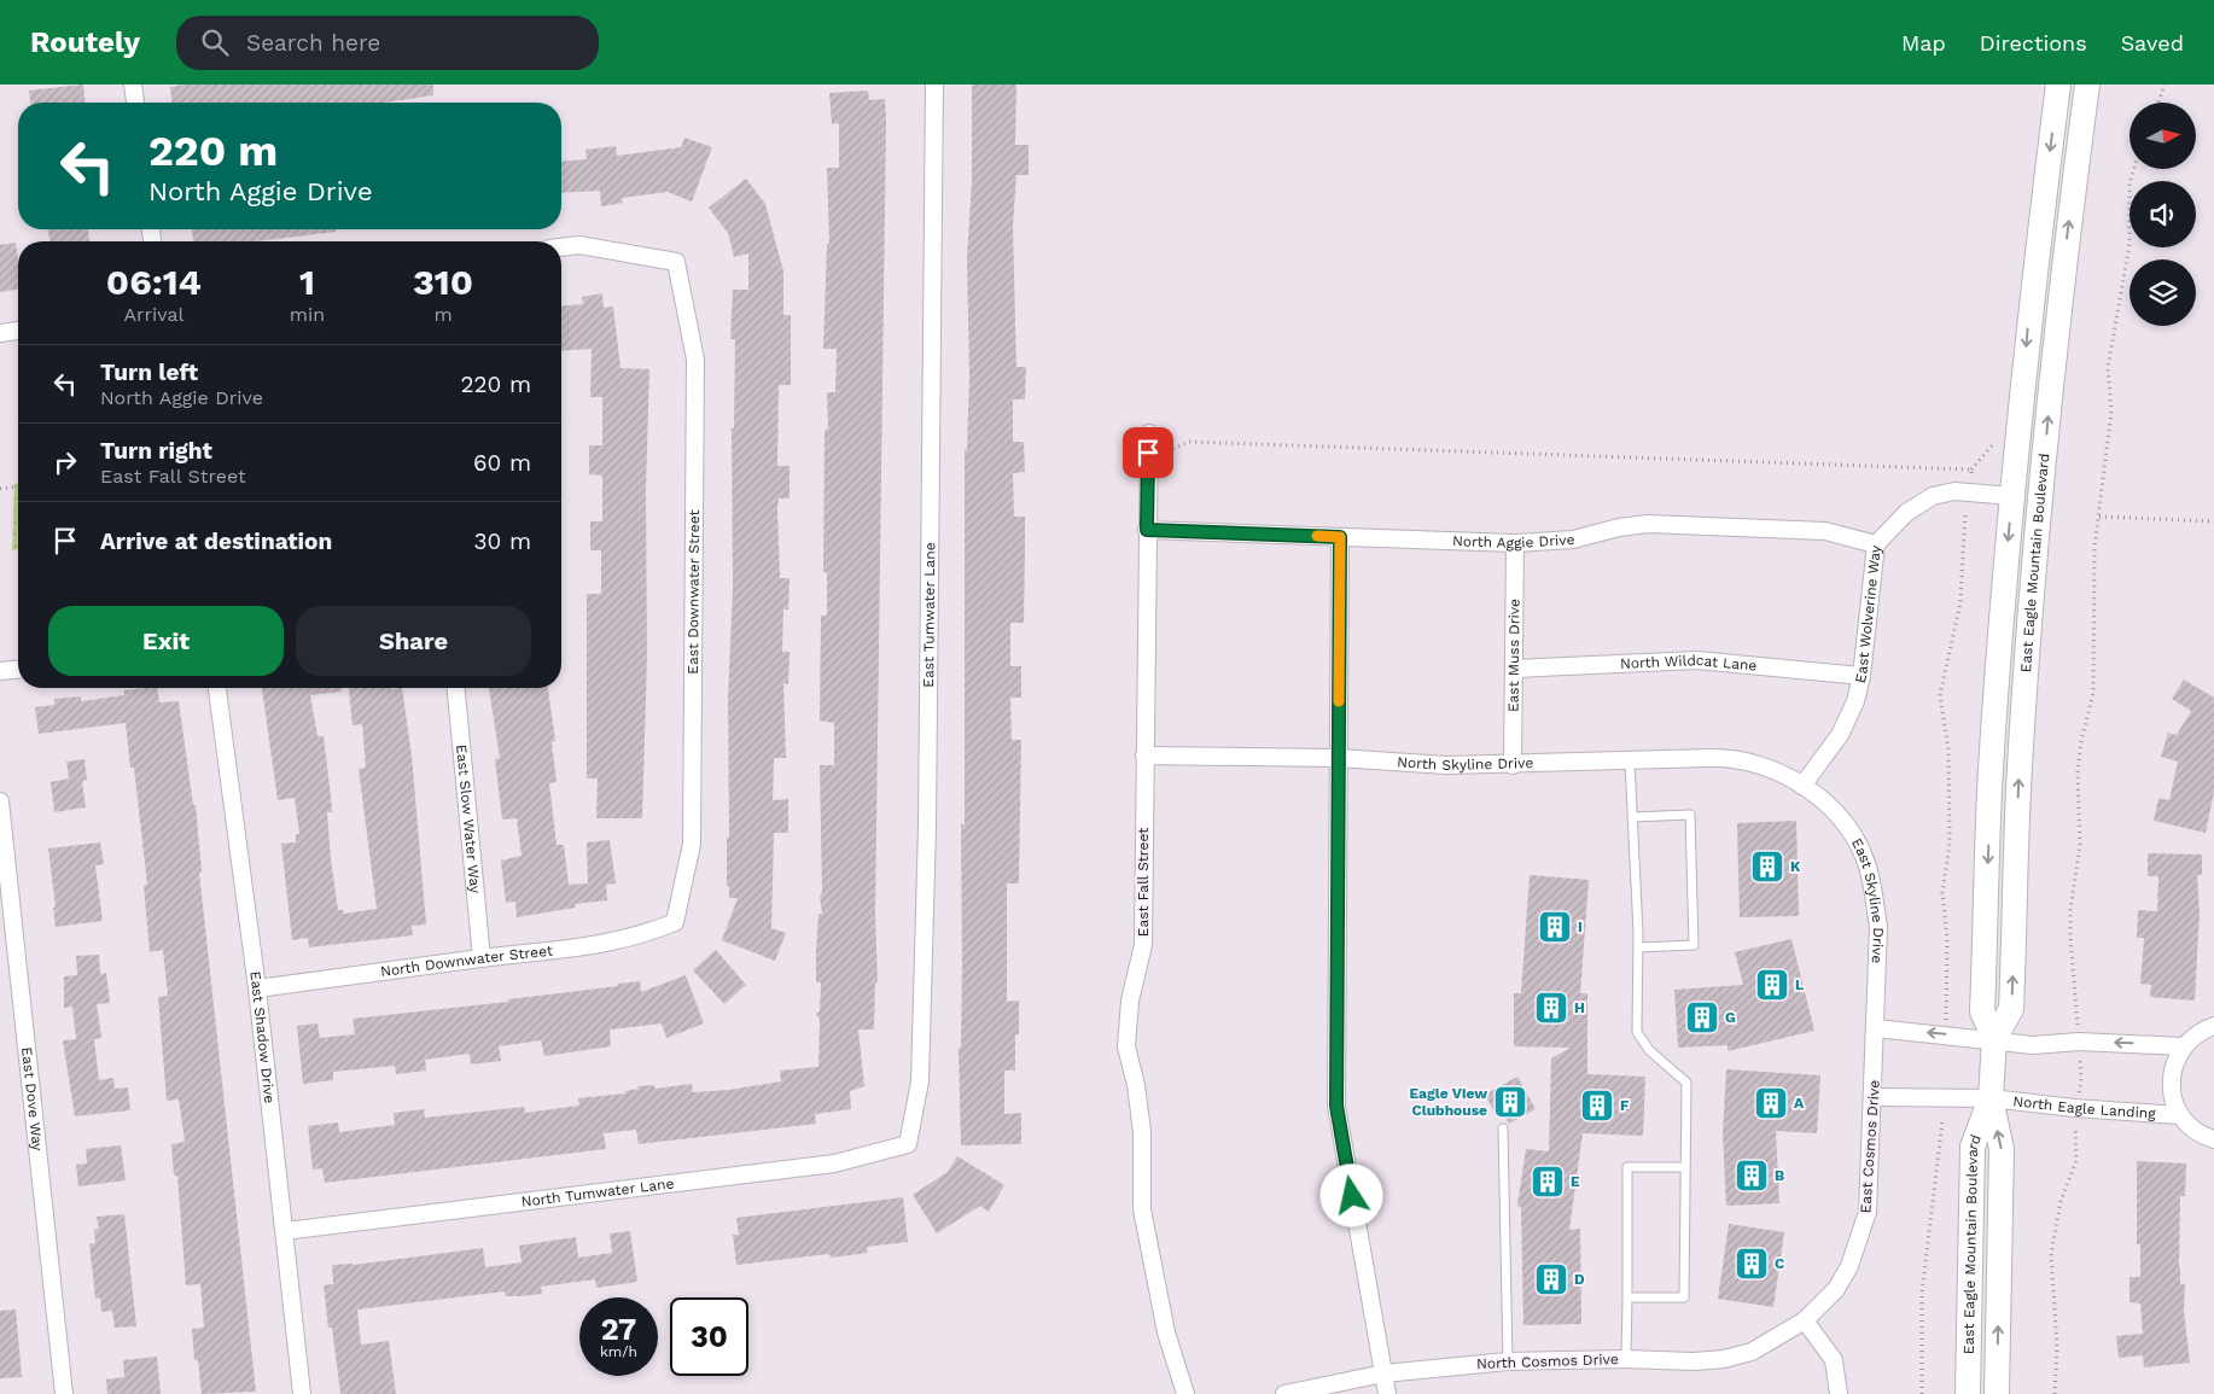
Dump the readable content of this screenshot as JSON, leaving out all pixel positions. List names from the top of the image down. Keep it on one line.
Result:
{"streets":{"street":["North Aggie Drive","East Eagle Mountain Boulevard","East Downwater Street","East Wolverine Way","East Tumwater Lane","East Muss Drive","North Wildcat Lane","North Skyline Drive","East Slow Water Way","East Fall Street","East Skyline Drive","North Downwater Street","East Shadow Drive","East Dove Way","North Eagle Landing","East Cosmos Drive","North Tumwater Lane","North Cosmos Drive"]},"crossings":[["North Aggie Drive","East Wolverine Way"],["North Aggie Drive","East Muss Drive"],["North Aggie Drive","East Fall Street"],["East Eagle Mountain Boulevard","East Wolverine Way"],["East Eagle Mountain Boulevard","North Eagle Landing"],["East Downwater Street","North Downwater Street"],["East Wolverine Way","North Wildcat Lane"],["East Wolverine Way","East Skyline Drive"],["East Tumwater Lane","North Tumwater Lane"],["East Muss Drive","North Wildcat Lane"],["East Muss Drive","North Skyline Drive"],["North Skyline Drive","East Fall Street"],["North Skyline Drive","East Skyline Drive"],["East Slow Water Way","North Downwater Street"],["East Skyline Drive","East Cosmos Drive"],["North Downwater Street","East Shadow Drive"],["East Shadow Drive","North Tumwater Lane"],["North Eagle Landing","East Cosmos Drive"],["East Cosmos Drive","North Cosmos Drive"]],"places":{"building":["K","I","L","H","G","Eagle View Clubhouse","A","F","B","E","C","D"]},"north":"right","page":{"header":"Routely","search":"Search here","nav":["Map","Directions","Saved"],"turn":["220 m","North Aggie Drive"],"eta":["06:14","Arrival","1","min","310","m"],"list":[{"name":"Turn left","note":"North Aggie Drive","value":"220 m"},{"name":"Turn right","note":"East Fall Street","value":"60 m"},{"name":"Arrive at destination","value":"30 m"}],"buttons":["Exit","Share"],"speed":"27 km/h","limit":"30"}}
